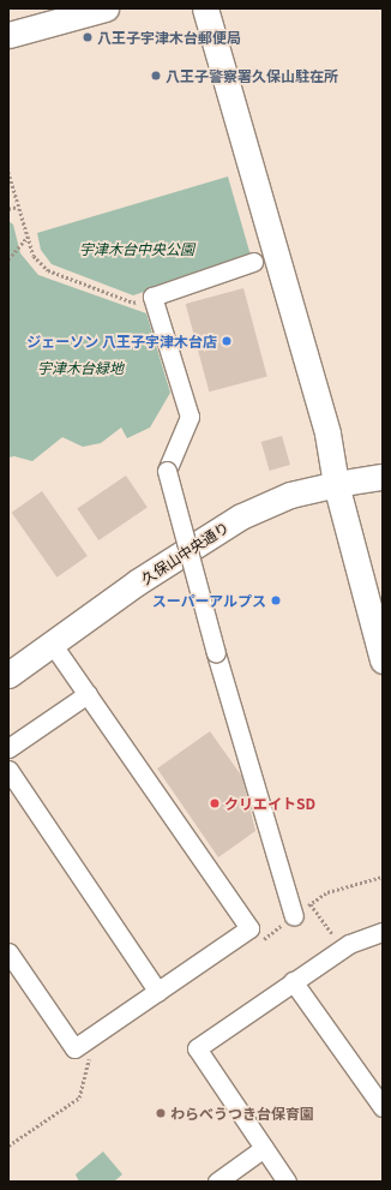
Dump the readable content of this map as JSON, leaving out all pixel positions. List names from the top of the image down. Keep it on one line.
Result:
{"streets":{"street":["久保山中央通り"]},"parks":["宇津木台中央公園","宇津木台緑地"],"places":["八王子宇津木台郵便局","八王子警察署久保山駐在所","ジェーソン 八王子宇津木台店","スーパーアルプス","クリエイトSD","わらべうつき台保育園"]}
